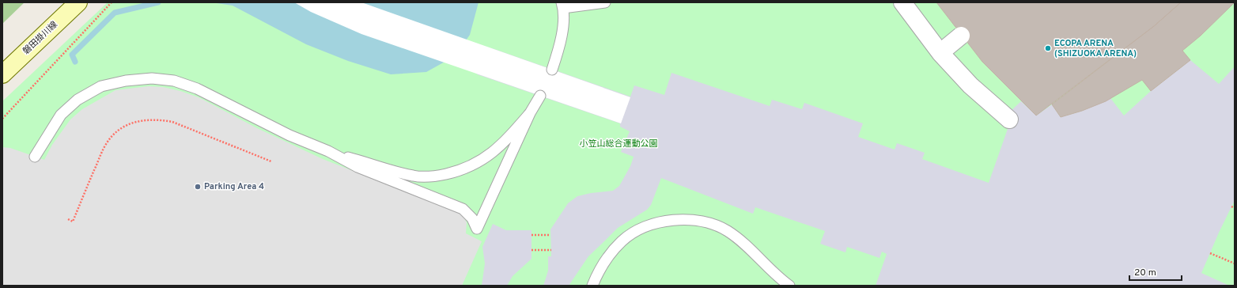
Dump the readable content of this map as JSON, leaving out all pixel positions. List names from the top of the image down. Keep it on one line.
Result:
{"streets":{"main road":["磐田掛川線"]},"parks":["小笠山総合運動公園"],"places":["ECOPA ARENA (SHIZUOKA ARENA)","Parking Area 4"],"scale_bar":"20 m"}
